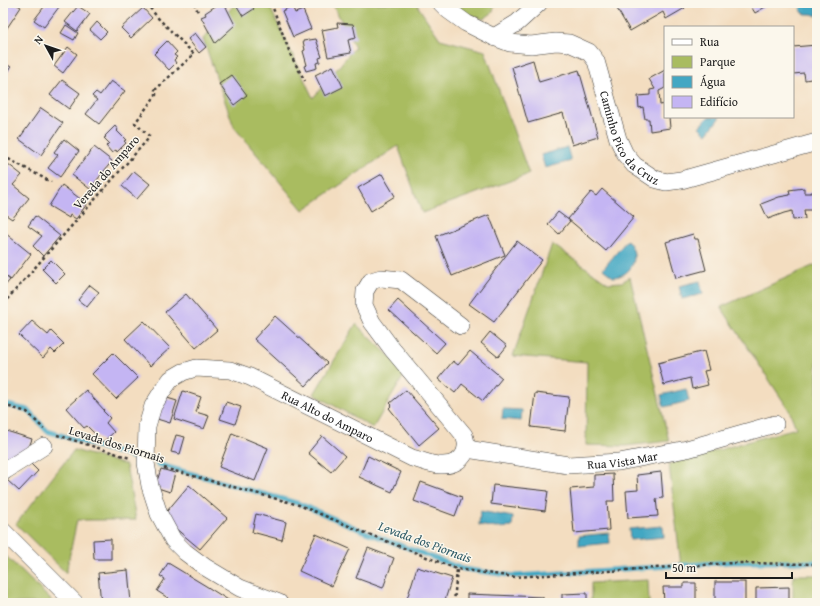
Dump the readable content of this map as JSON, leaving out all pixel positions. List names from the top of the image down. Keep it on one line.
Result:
{"streets":{"street":["Caminho Pico da Cruz","Rua Alto do Amparo","Rua Vista Mar"],"path":["Vereda do Amparo","Levada dos Piornais"]},"crossings":[["Rua Alto do Amparo","Levada dos Piornais"],["Rua Alto do Amparo","Rua Vista Mar"]],"water":["Levada dos Piornais"],"legend":["Rua","Parque","Água","Edifício"],"scale_bar":"50 m","north":"top left"}
